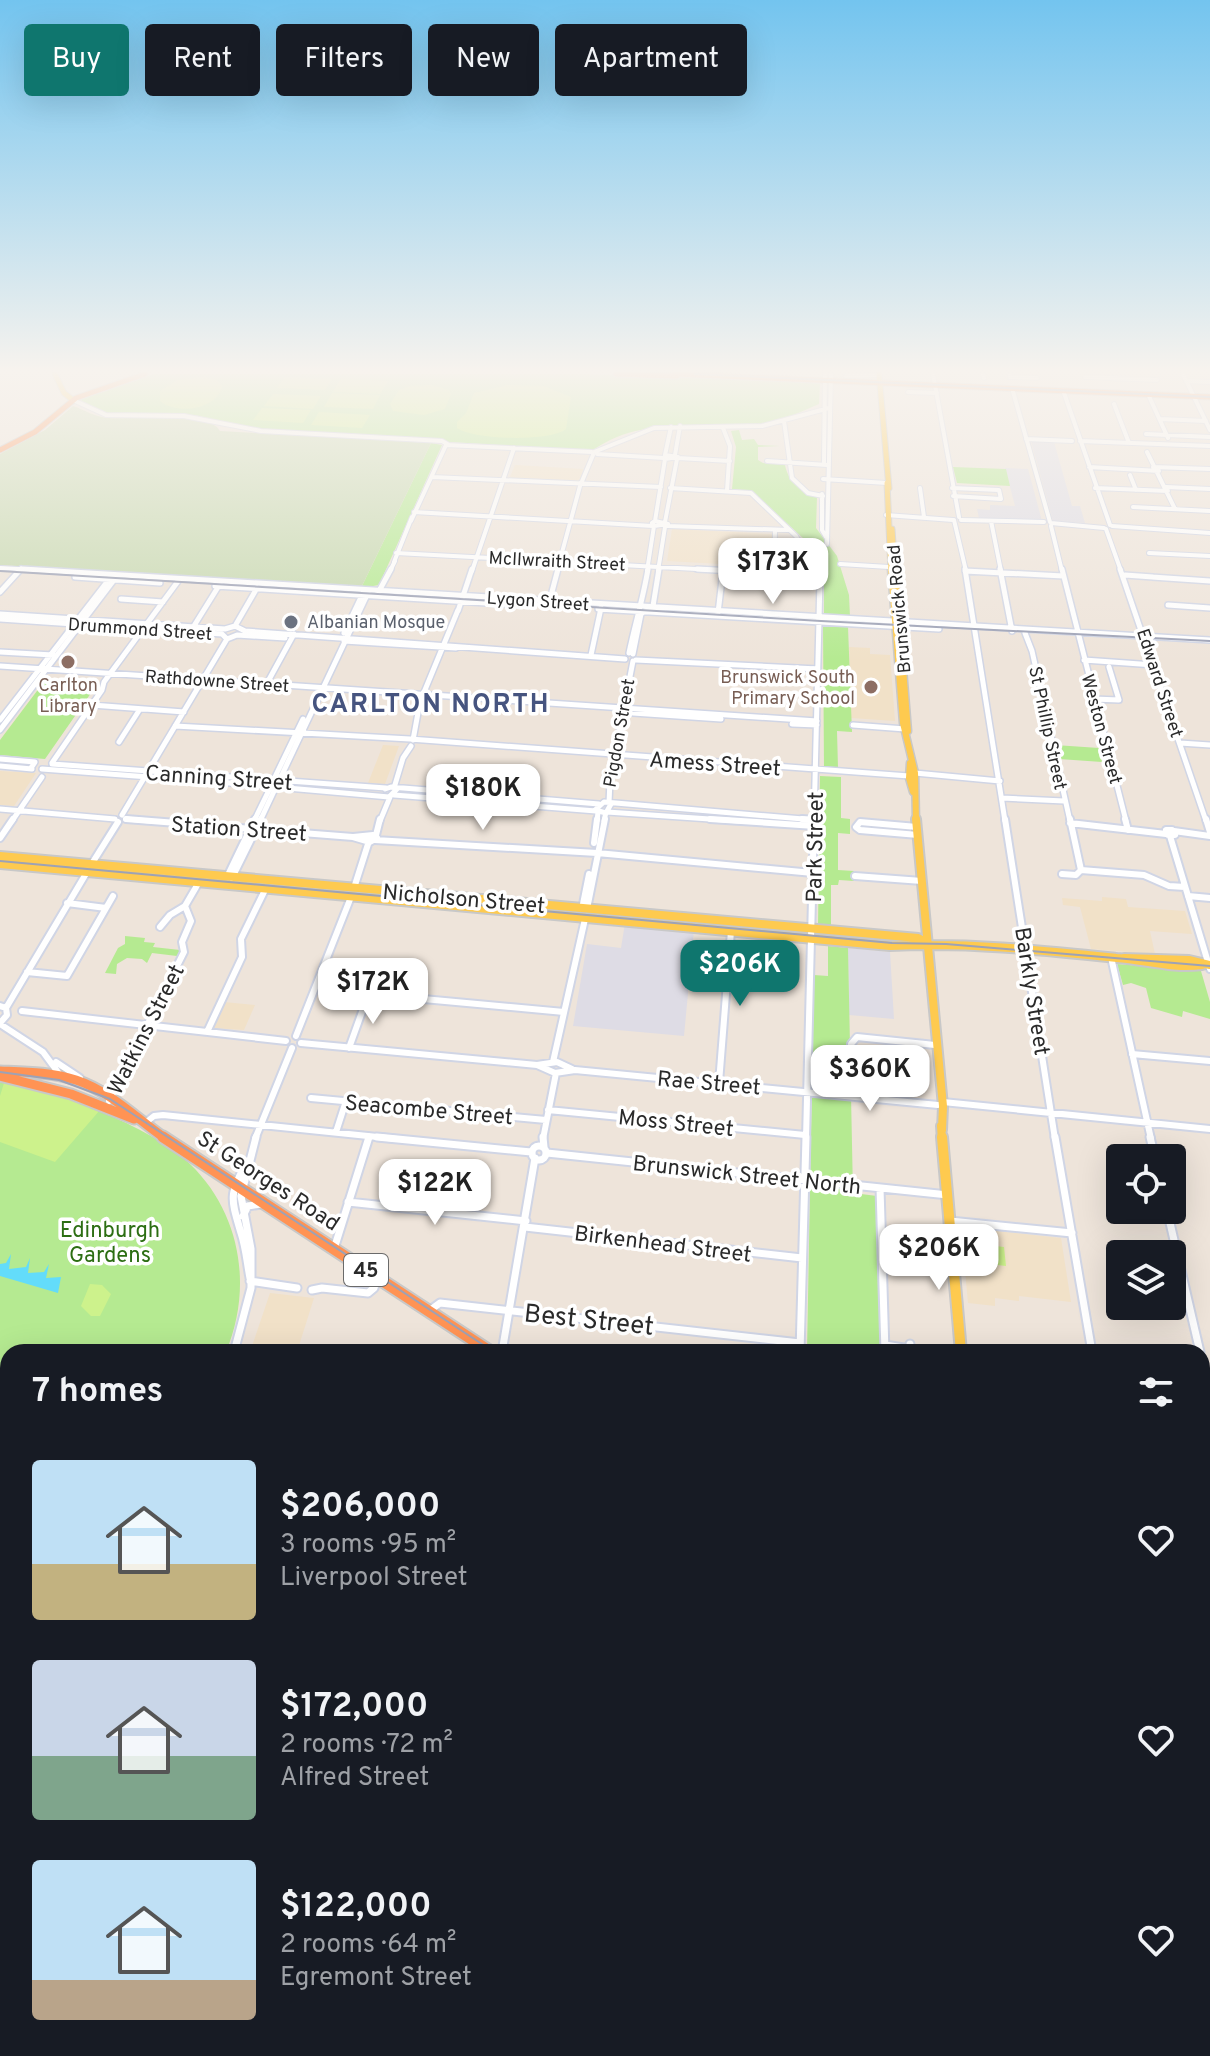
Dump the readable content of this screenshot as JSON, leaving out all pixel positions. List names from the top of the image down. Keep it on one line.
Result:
{"streets":{"highway":["St Georges Road","45"],"main road":["Brunswick Road","Nicholson Street"],"street":["McIlwraith Street","Lygon Street","Drummond Street","Rathdowne Street","Edward Street","St Phillip Street","Weston Street","Pigdon Street","Amess Street","Canning Street","Station Street","Park Street","Barkly Street","Watkins Street","Rae Street","Seacombe Street","Moss Street","Brunswick Street North","Birkenhead Street","Best Street"]},"crossings":[["McIlwraith Street","Pigdon Street"],["McIlwraith Street","Park Street"],["Lygon Street","Brunswick Road"],["Lygon Street","Edward Street"],["Lygon Street","St Phillip Street"],["Lygon Street","Weston Street"],["Lygon Street","Pigdon Street"],["Lygon Street","Park Street"],["Lygon Street","Barkly Street"],["Brunswick Road","Amess Street"],["Brunswick Road","Nicholson Street"],["Brunswick Road","Rae Street"],["Brunswick Road","Brunswick Street North"],["Drummond Street","Pigdon Street"],["Drummond Street","Park Street"],["Rathdowne Street","Pigdon Street"],["Rathdowne Street","Park Street"],["Pigdon Street","Amess Street"],["Pigdon Street","Canning Street"],["Pigdon Street","Station Street"],["Pigdon Street","Nicholson Street"],["Pigdon Street","Rae Street"],["Pigdon Street","Seacombe Street"],["Pigdon Street","Moss Street"],["Pigdon Street","Brunswick Street North"],["Amess Street","Park Street"],["Amess Street","Barkly Street"],["Station Street","Park Street"],["Park Street","Nicholson Street"],["Park Street","Rae Street"],["Park Street","Moss Street"],["Park Street","Brunswick Street North"],["Park Street","Birkenhead Street"],["Nicholson Street","Barkly Street"],["Barkly Street","Rae Street"],["Watkins Street","St Georges Road"],["Brunswick Street North","St Georges Road"],["St Georges Road","45"],["St Georges Road","Best Street"]],"districts":["CARLTON NORTH"],"parks":["Edinburgh Gardens"],"places":["Albanian Mosque","Carlton Library","Brunswick South Primary School"],"page":{"chip":["Buy","Rent","Filters","New","Apartment"],"price":["$173K","$180K","$206K","$172K","$360K","$122K","$206K"],"heading":"7 homes","list":[{"name":"$206,000","note":"3 rooms · 95 m² · Liverpool Street"},{"name":"$172,000","note":"2 rooms · 72 m² · Alfred Street"},{"name":"$122,000","note":"2 rooms · 64 m² · Egremont Street"}]}}
